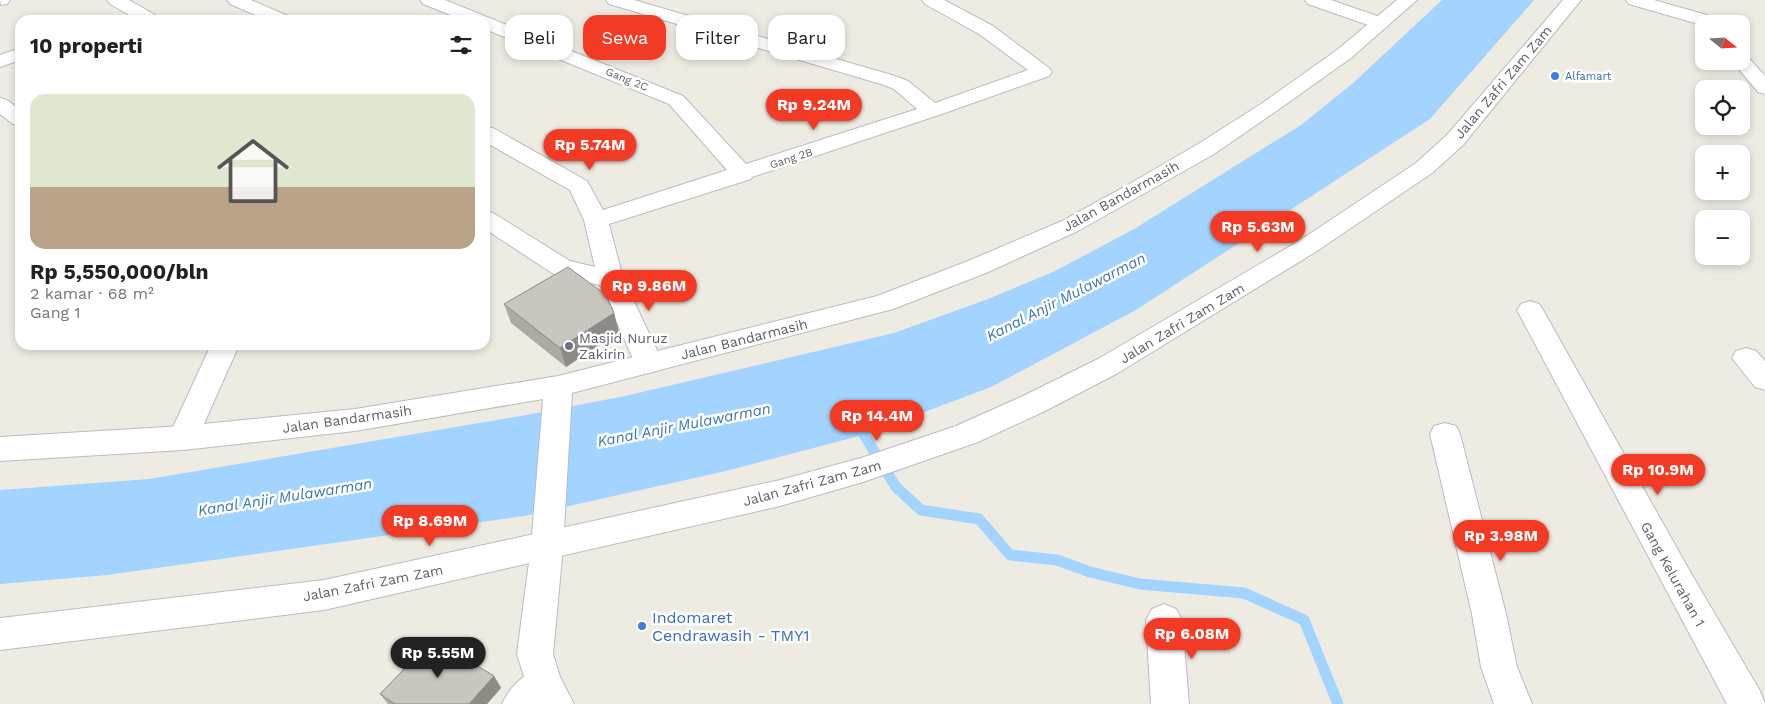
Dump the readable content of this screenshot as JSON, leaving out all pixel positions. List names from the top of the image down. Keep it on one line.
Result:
{"streets":{"street":["Gang 2C","Jalan Zafri Zam Zam","Gang 2B","Jalan Bandarmasih","Gang Kelurahan 1"]},"crossings":[["Gang 2C","Gang 2B"]],"water":["Kanal Anjir Mulawarman"],"places":["Alfamart","Masjid Nuruz Zakirin","Indomaret Cendrawasih - TMY1"],"north":"right","page":{"map_buttons":["+","−"],"chip":["Beli","Sewa","Filter","Baru"],"heading":"10 properti","list":[{"name":"Rp 5,550,000/bln","note":"2 kamar · 68 m² · Gang 1"}],"price":["Rp 9.24M","Rp 5.74M","Rp 5.63M","Rp 9.86M","Rp 14.4M","Rp 10.9M","Rp 8.69M","Rp 3.98M","Rp 6.08M","Rp 5.55M"]}}
